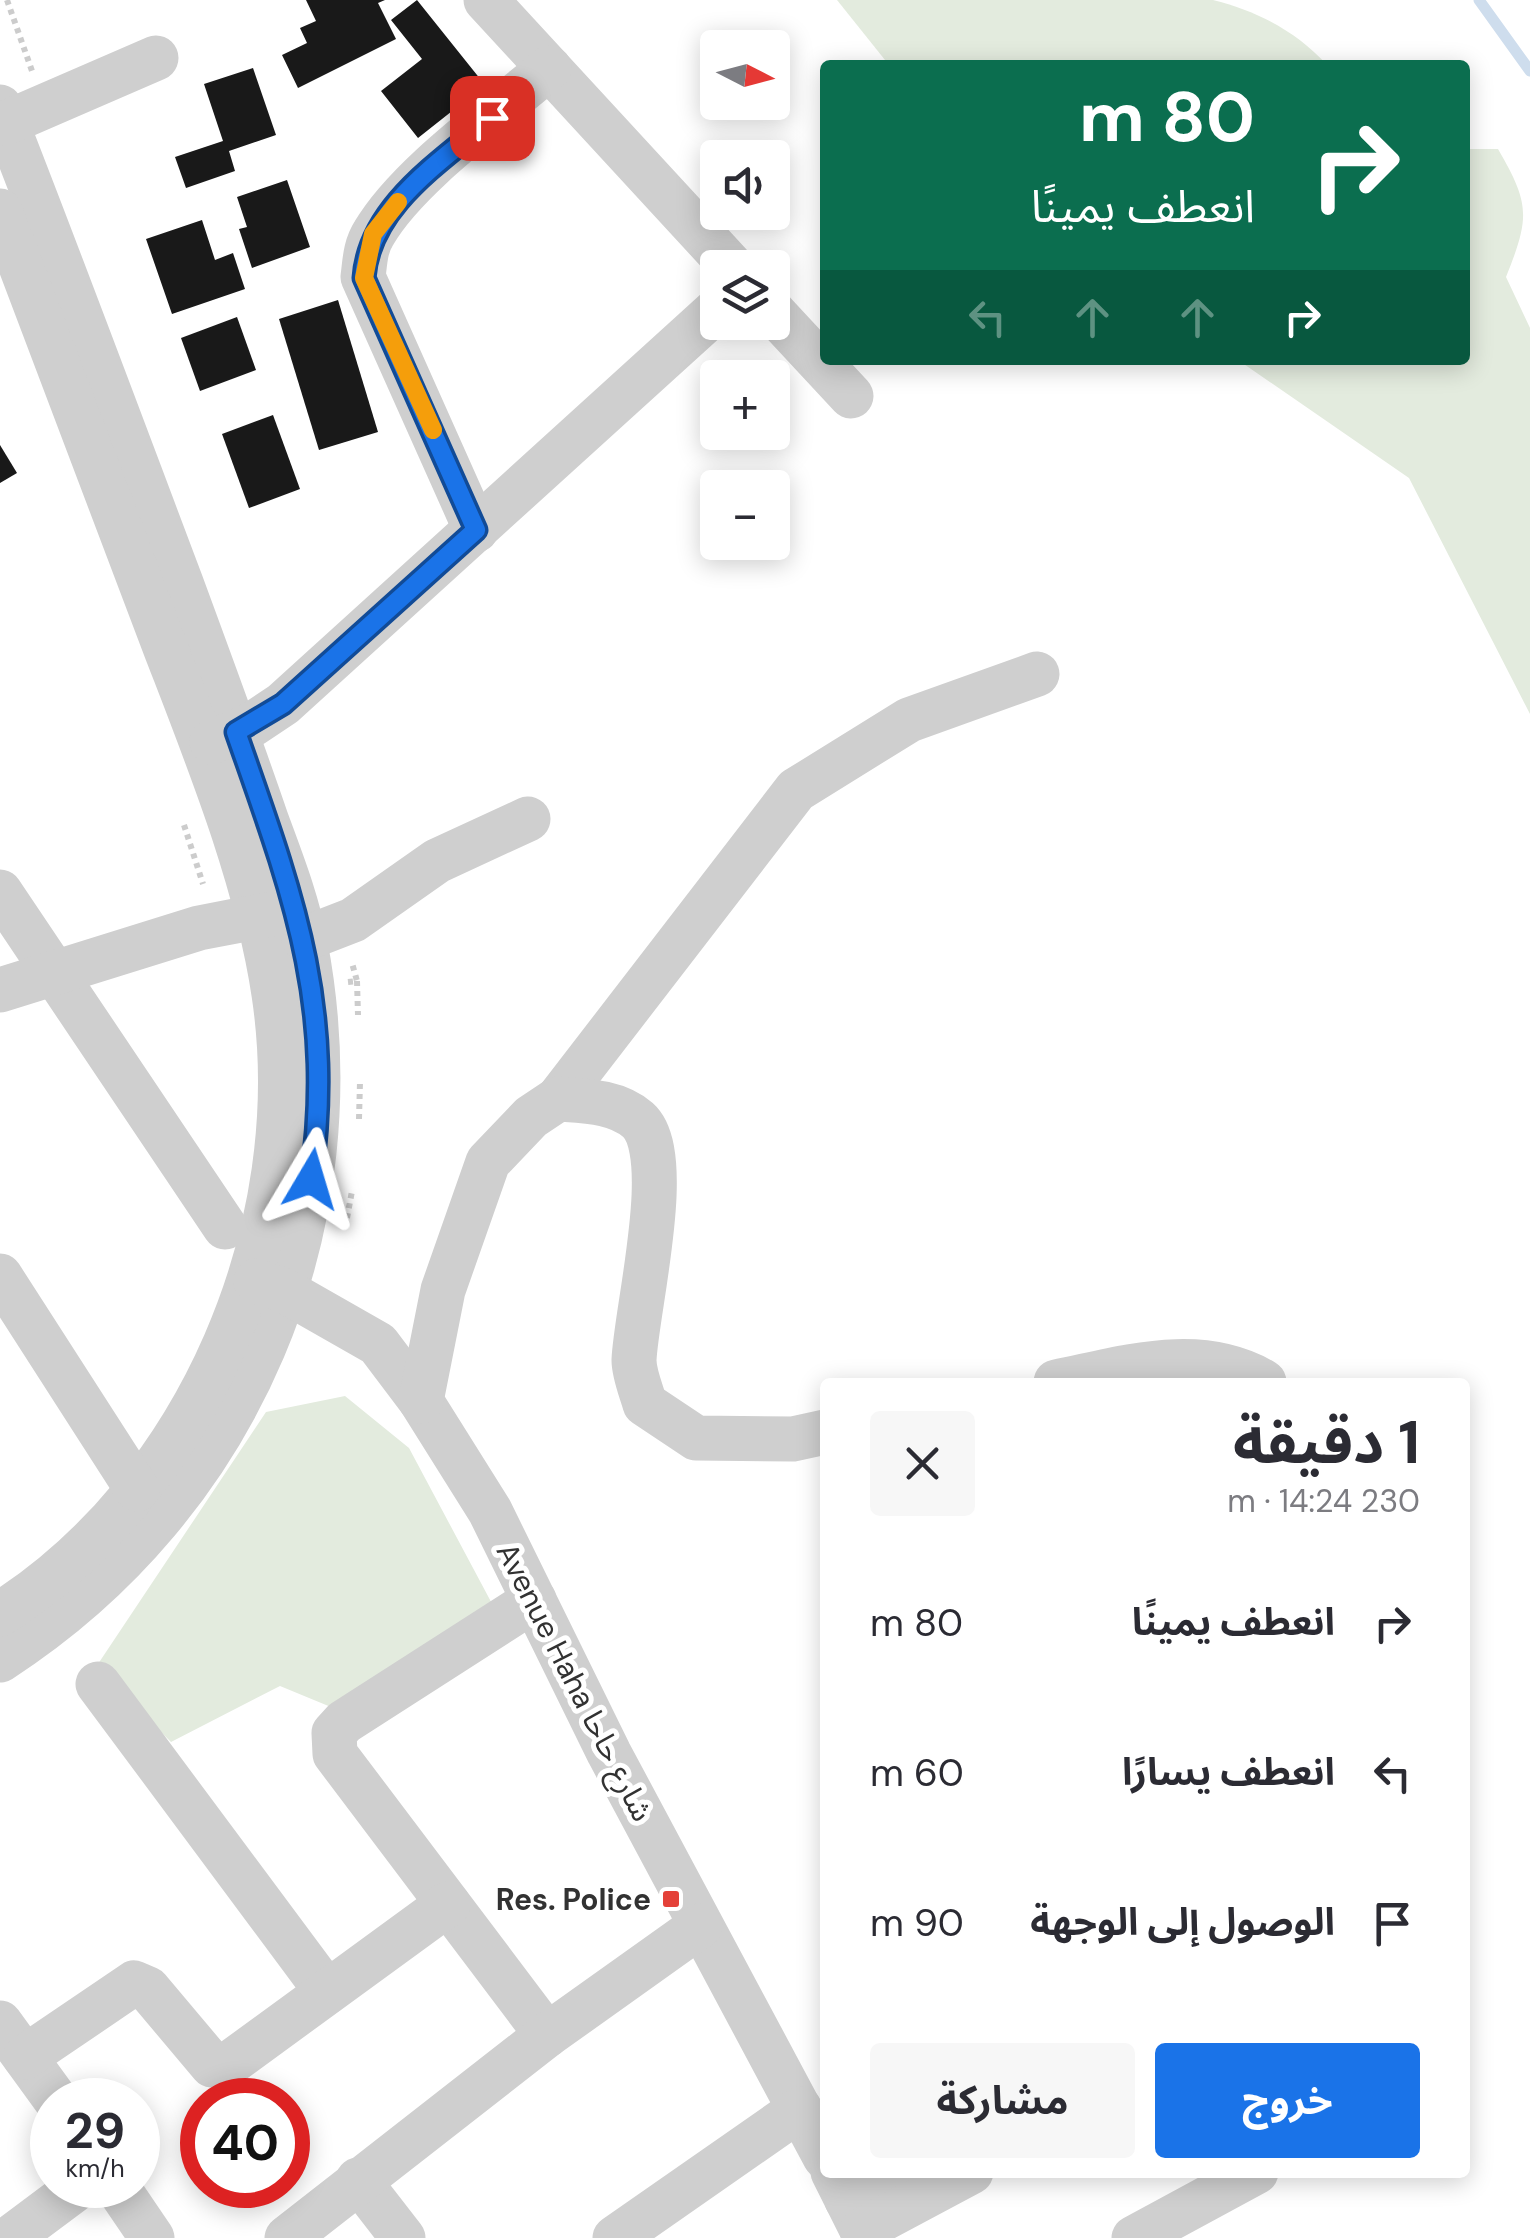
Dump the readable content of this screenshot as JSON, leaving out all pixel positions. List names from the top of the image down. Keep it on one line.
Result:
{"streets":{"street":["Avenue Haha شارع حاحا"]},"places":{"transit":["Res. Police"]},"north":"right","page":{"map_buttons":["+","−"],"turn":["80 m","انعطف يمينًا"],"heading":["1 دقيقة","230 m · 14:24"],"list":[{"name":"انعطف يمينًا","value":"80 m"},{"name":"انعطف يسارًا","value":"60 m"},{"name":"الوصول إلى الوجهة","value":"90 m"}],"buttons":["خروج","مشاركة"],"speed":"29 km/h","limit":"40"}}
